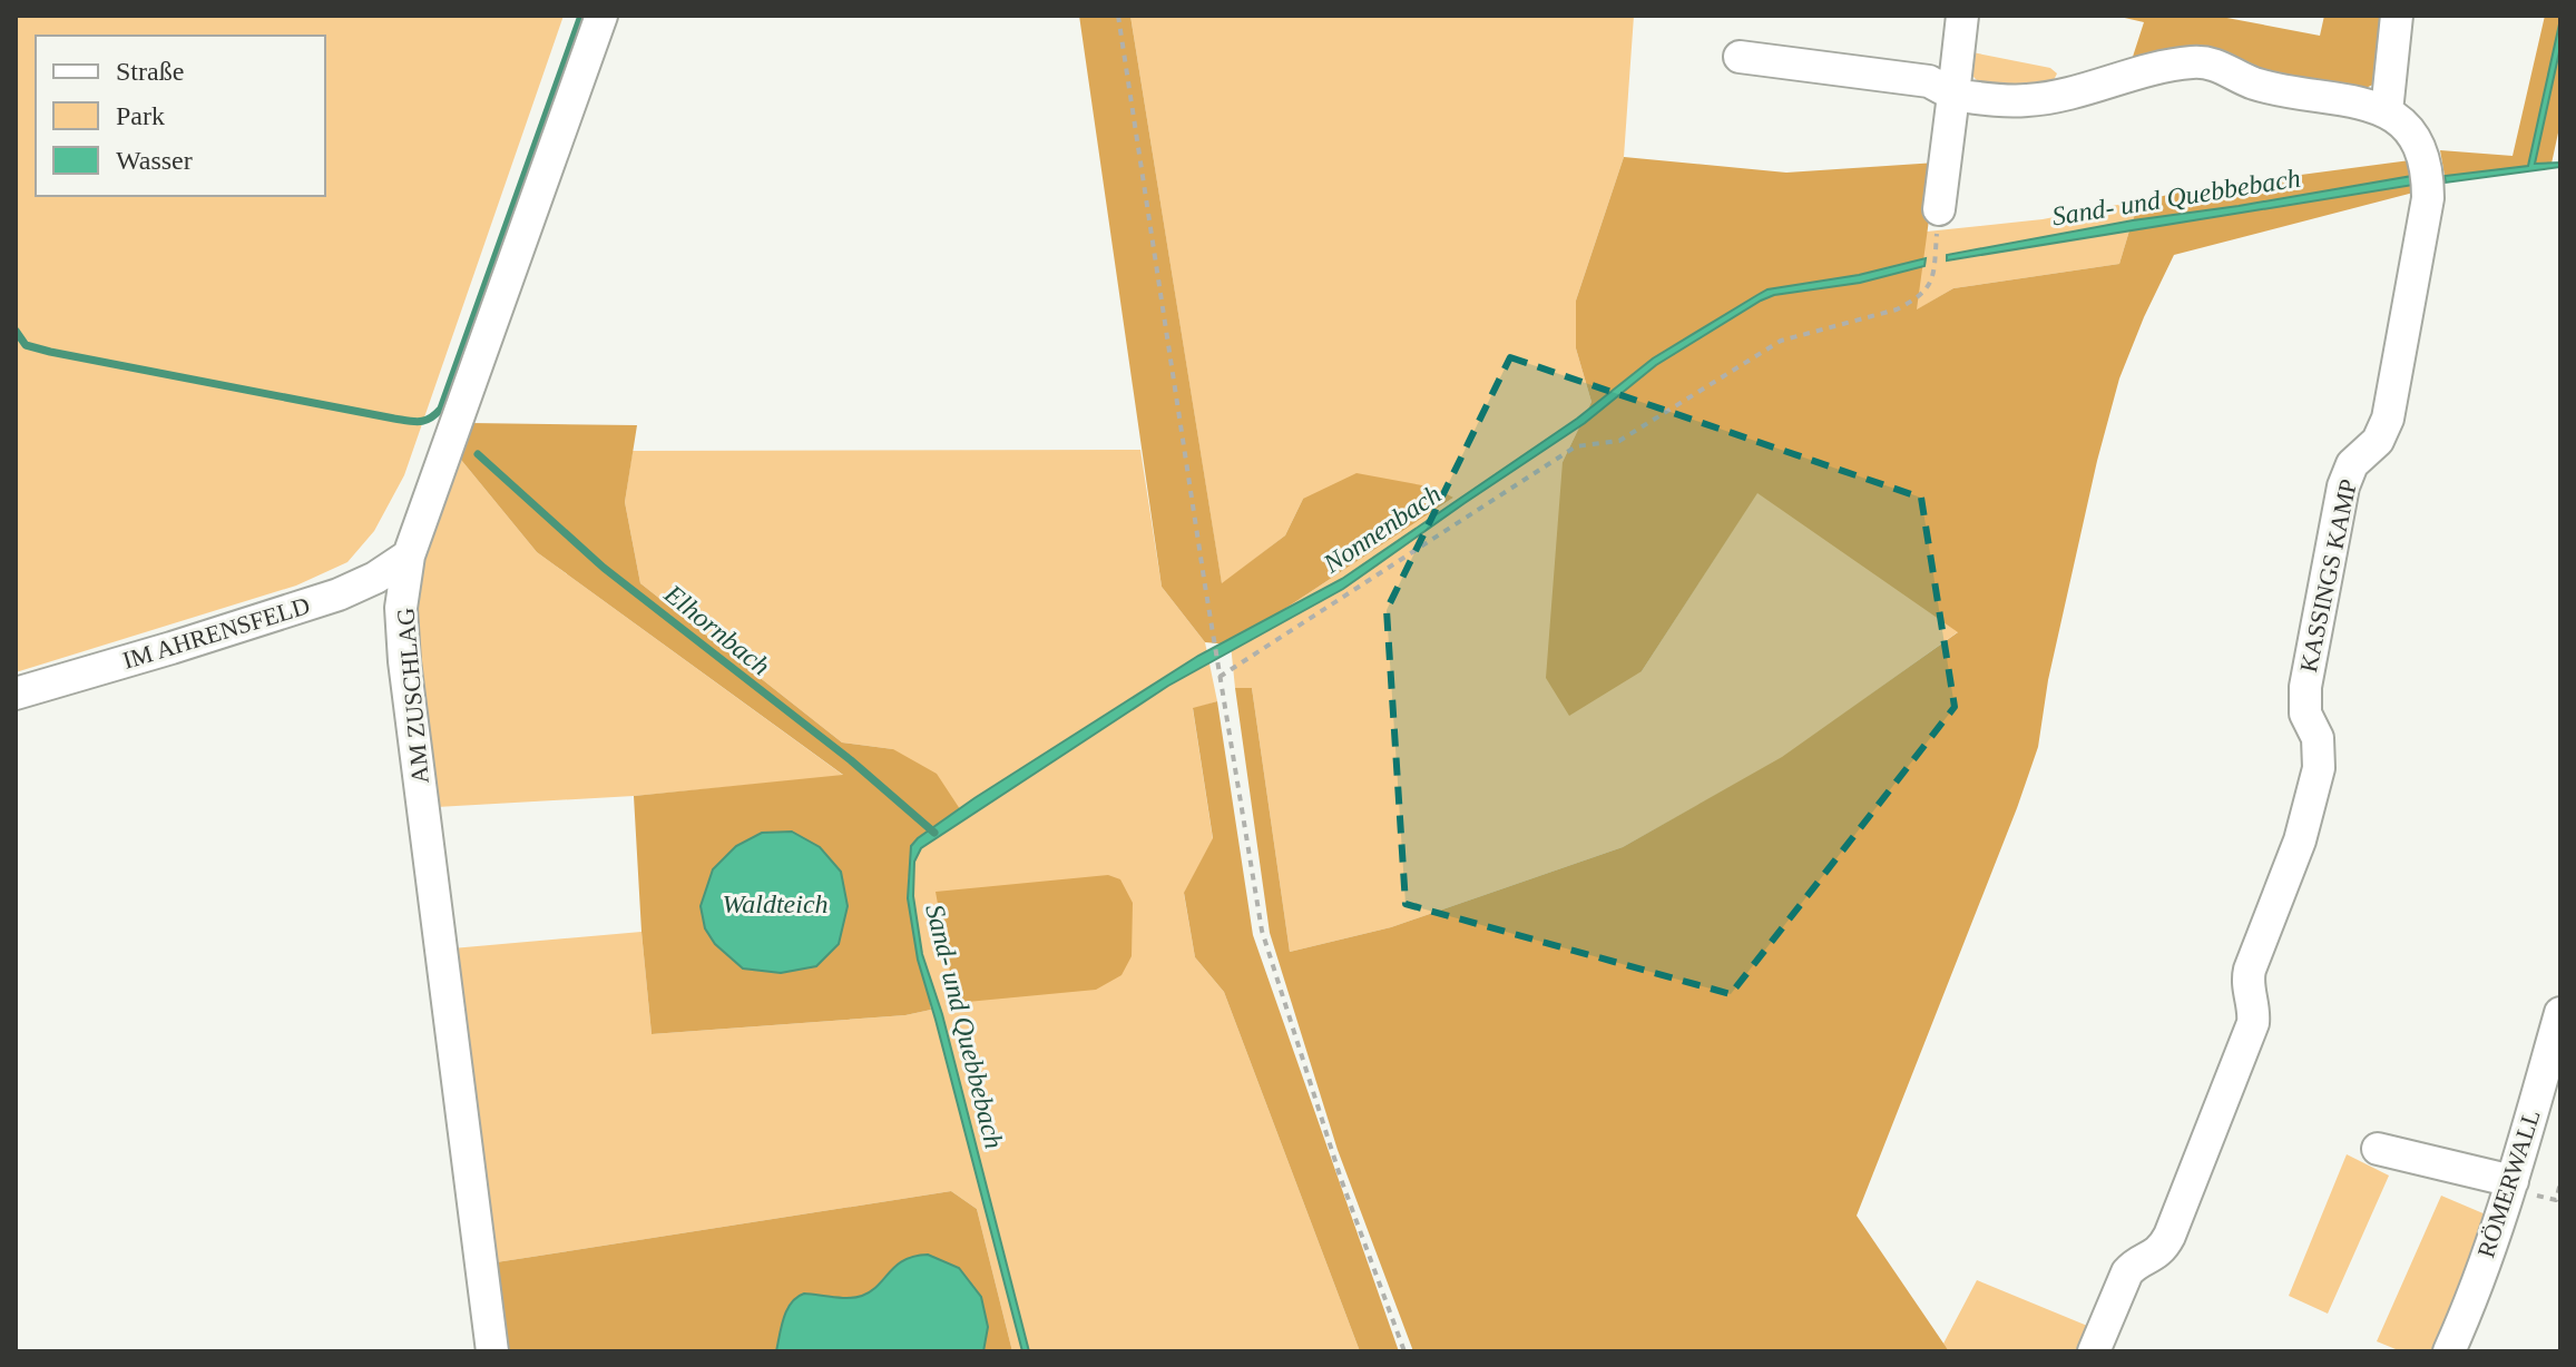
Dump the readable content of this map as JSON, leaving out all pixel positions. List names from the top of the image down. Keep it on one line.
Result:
{"streets":{"street":["KASSINGS KAMP","IM AHRENSFELD","AM ZUSCHLAG","RÖMERWALL"]},"crossings":[["IM AHRENSFELD","AM ZUSCHLAG"]],"water":["Sand- und Quebbebach","Nonnenbach","Elhornbach","Waldteich"],"legend":["Straße","Park","Wasser"]}
